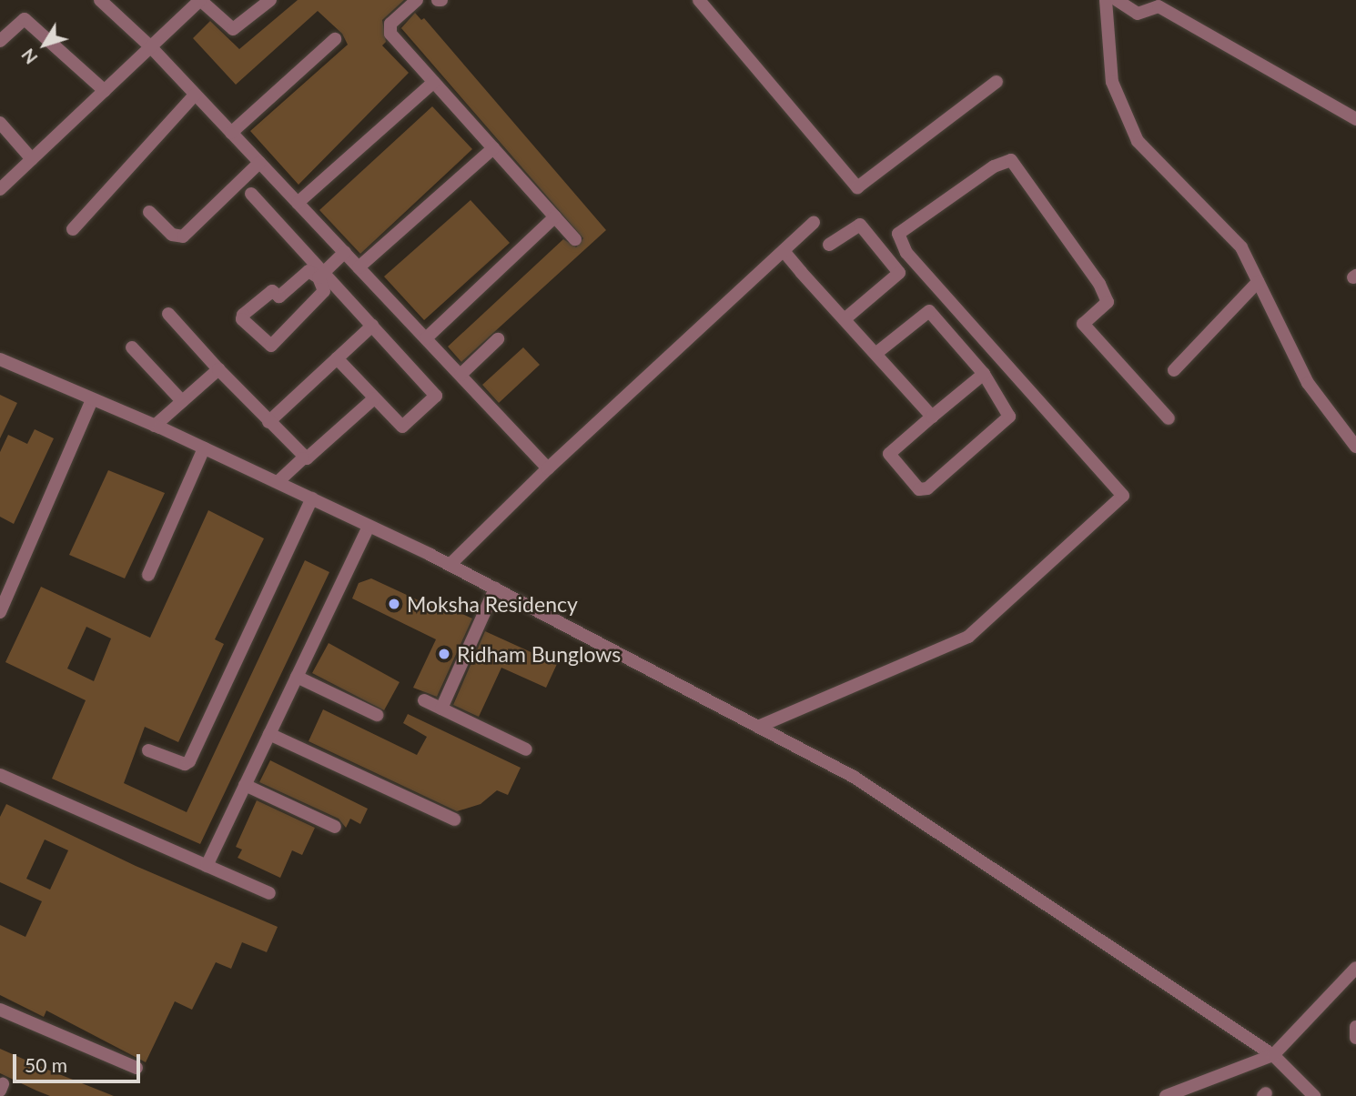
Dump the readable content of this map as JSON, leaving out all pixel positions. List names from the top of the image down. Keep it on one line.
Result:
{"places":["Moksha Residency","Ridham Bunglows"],"scale_bar":"50 m","north":"bottom left"}
